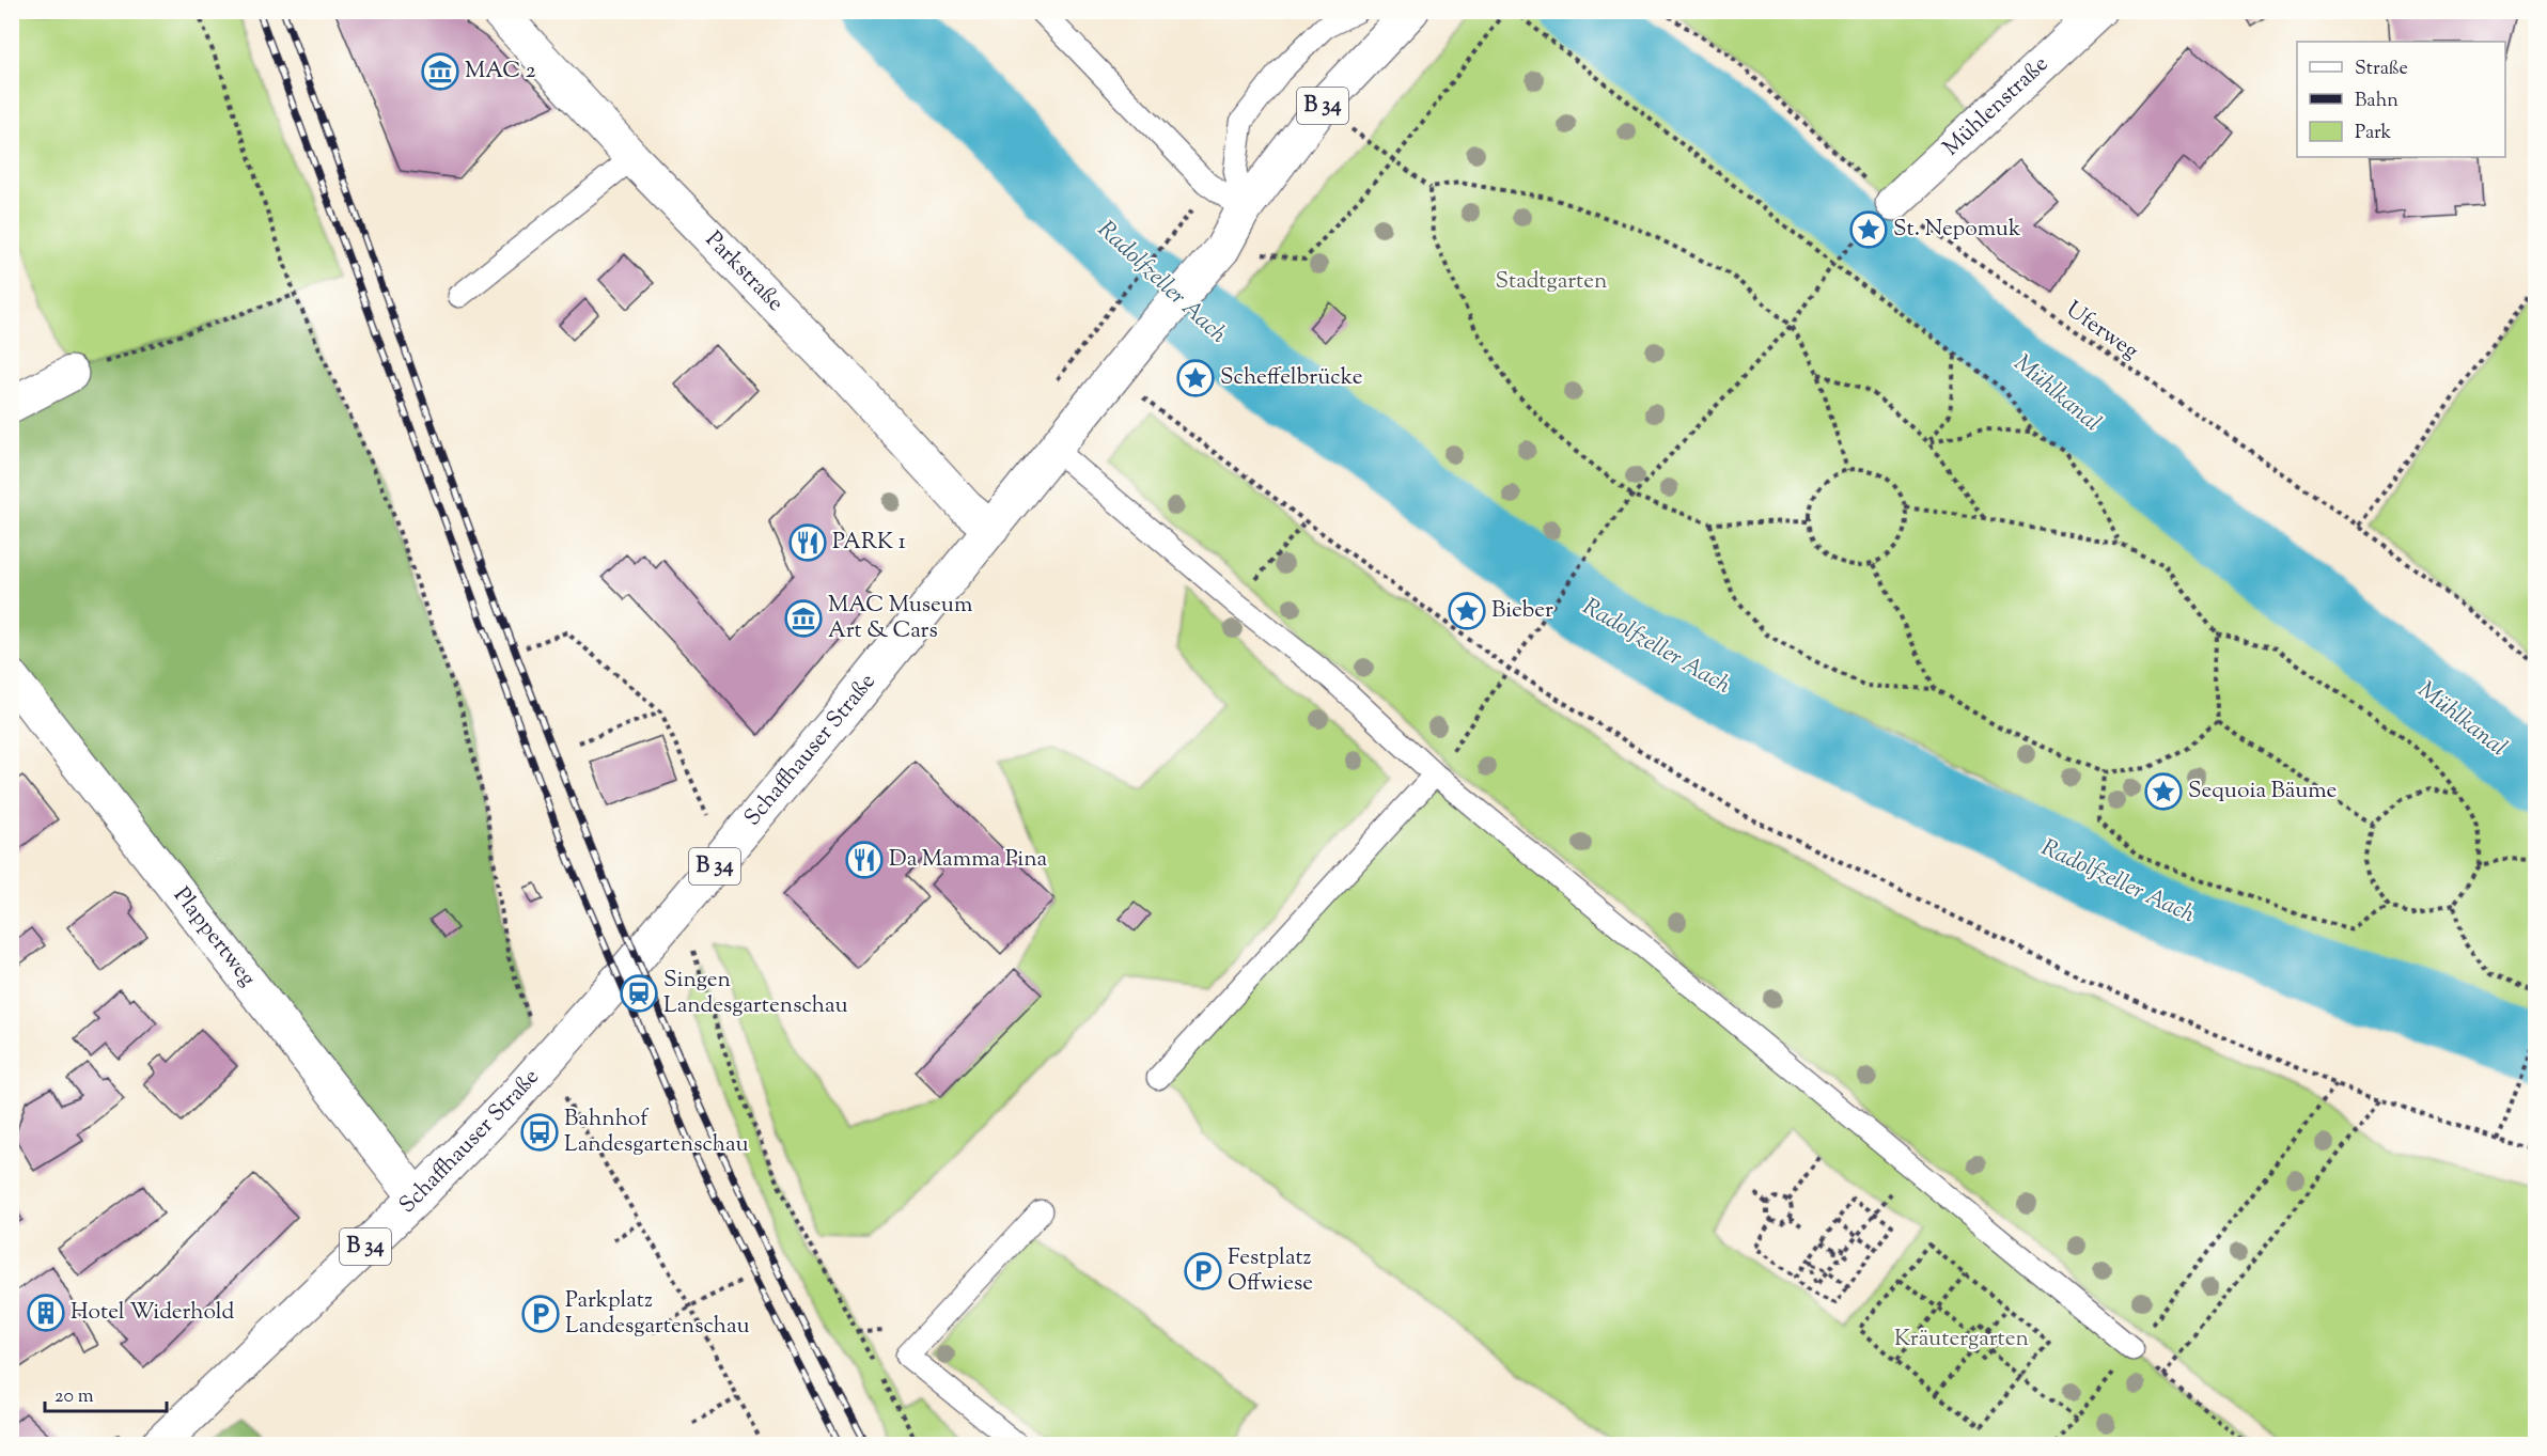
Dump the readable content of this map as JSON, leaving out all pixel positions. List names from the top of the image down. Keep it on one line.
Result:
{"streets":{"main road":["B 34","Mühlenstraße","Parkstraße","Schaffhauser Straße","Plappertweg"],"path":["Uferweg"]},"crossings":[["Mühlenstraße","Uferweg"],["Parkstraße","Schaffhauser Straße"],["Schaffhauser Straße","Plappertweg"]],"water":["Radolfzeller Aach","Mühlkanal"],"parks":["Stadtgarten","Kräutergarten"],"places":{"museum":["MAC 2","MAC Museum Art & Cars"],"place":["St. Nepomuk","Scheffelbrücke","Bieber","Sequoia Bäume"],"restaurant":["PARK 1","Da Mamma Pina"],"station":["Singen Landesgartenschau"],"bus stop":["Bahnhof Landesgartenschau"],"parking":["Festplatz Offwiese","Parkplatz Landesgartenschau"],"building":["Hotel Widerhold"]},"legend":["Straße","Bahn","Park"],"scale_bar":"20 m"}
